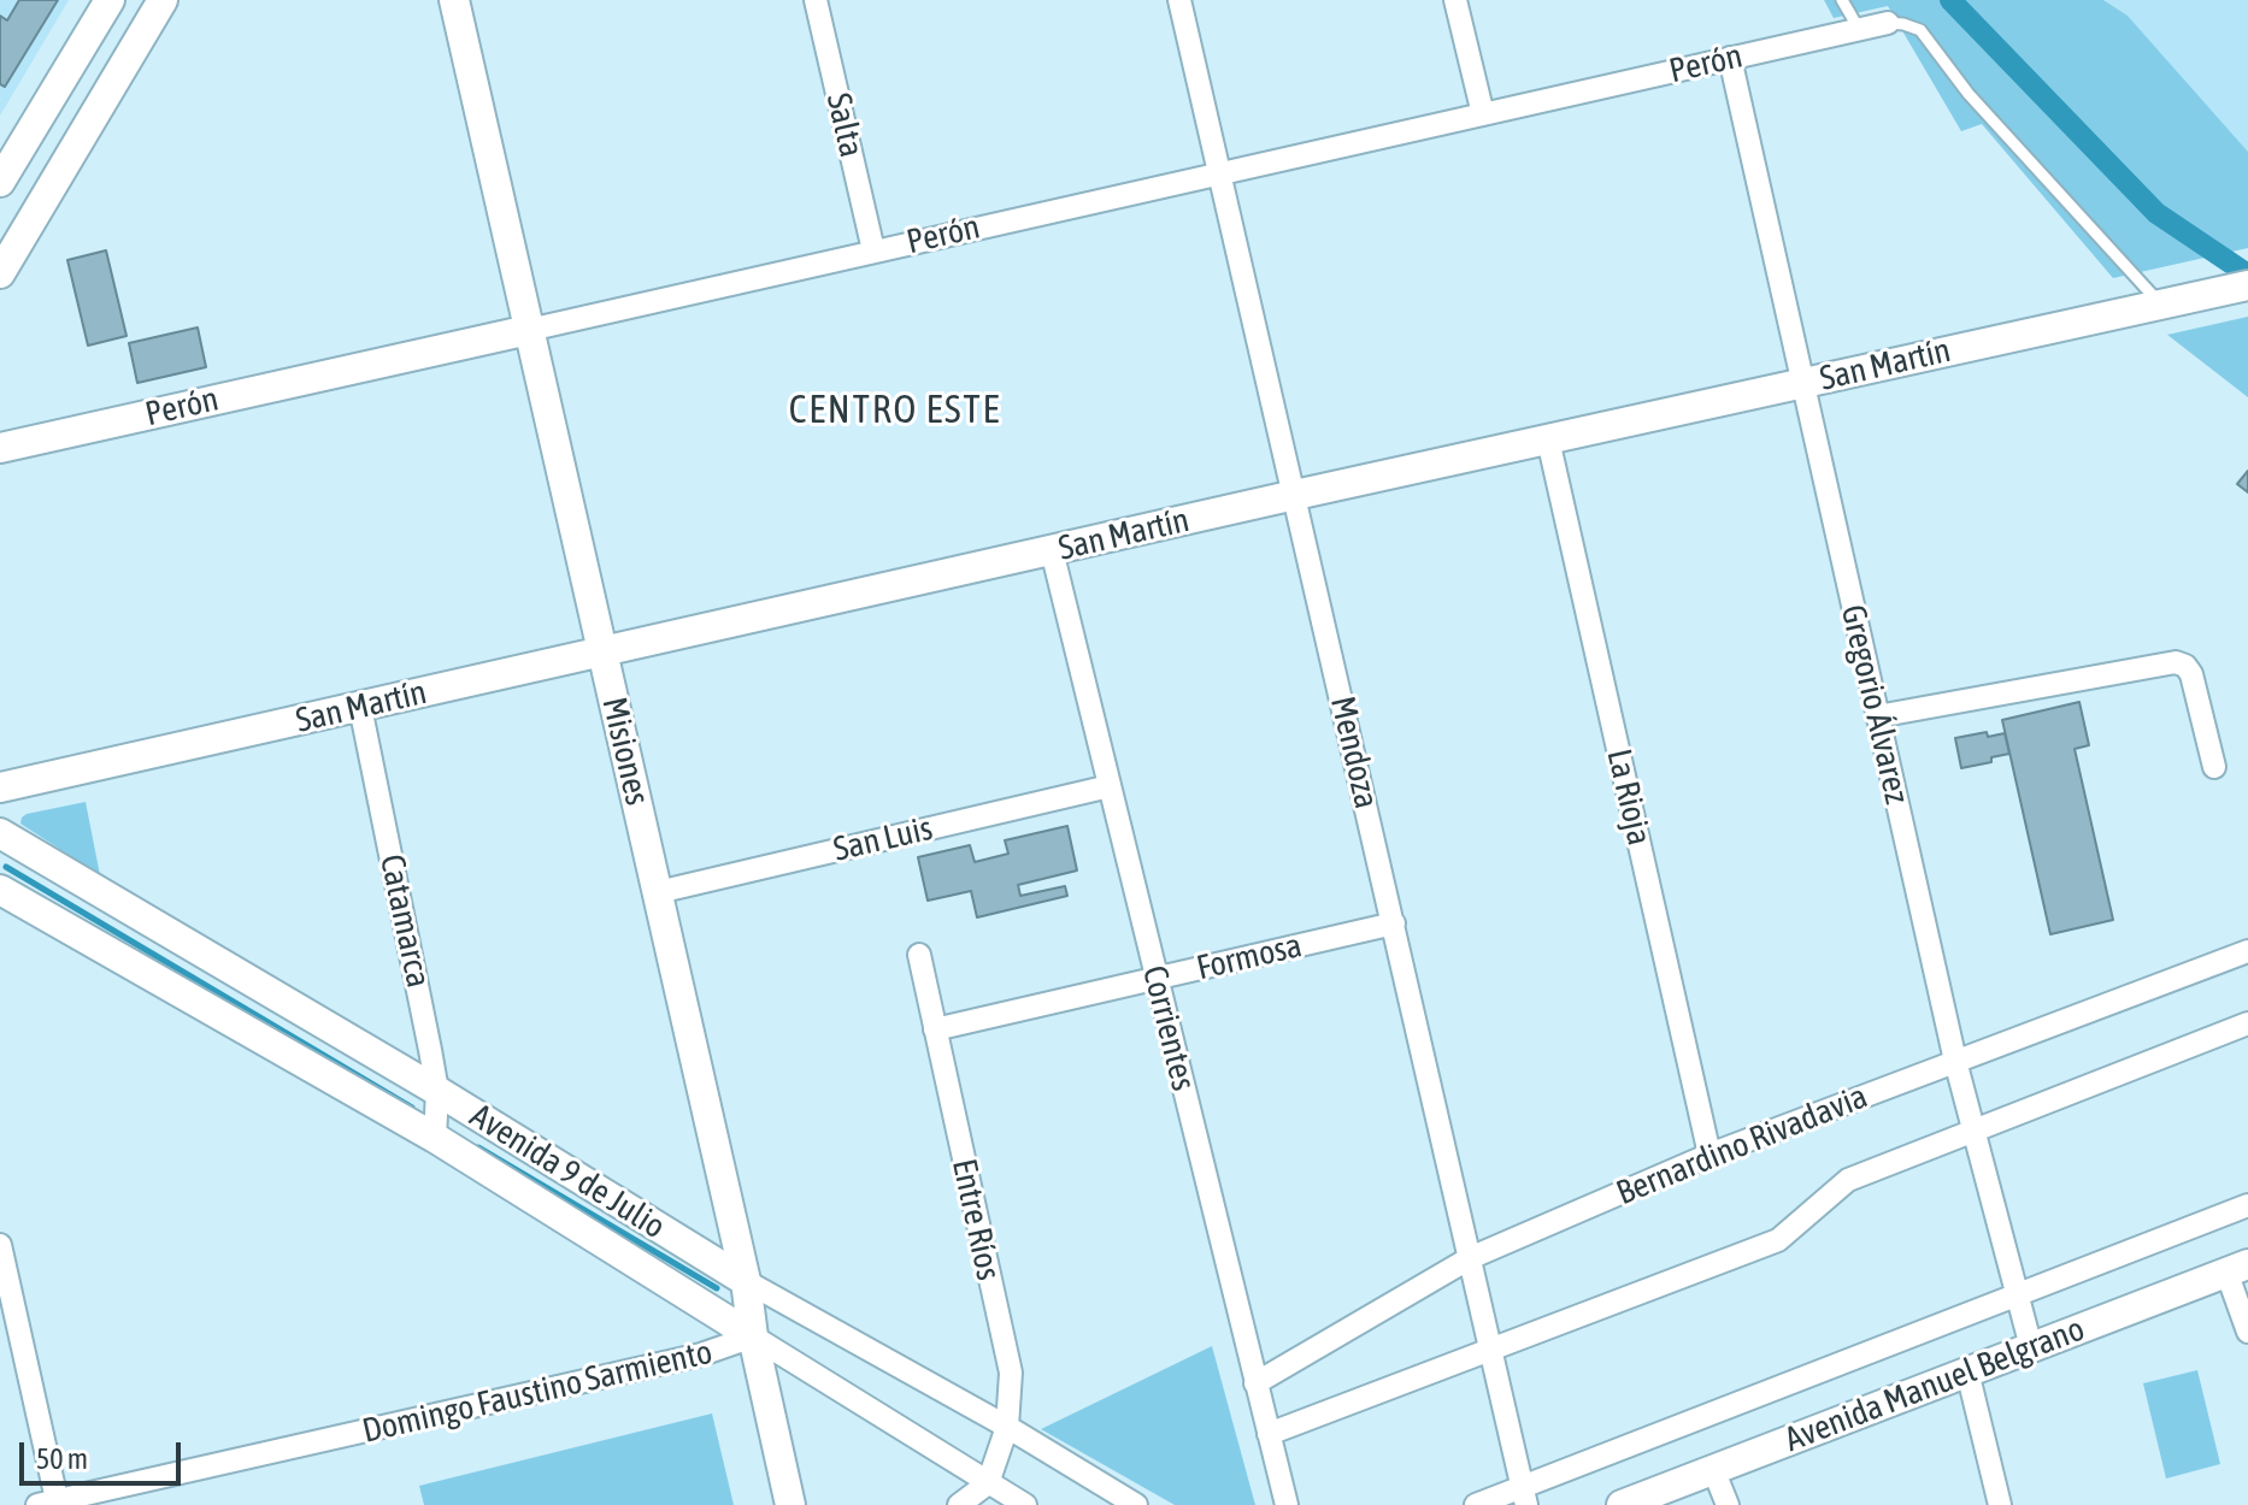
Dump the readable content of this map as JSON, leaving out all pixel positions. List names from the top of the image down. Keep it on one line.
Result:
{"streets":{"street":["Perón","Salta","San Martín","Gregorio Álvarez","Misiones","Mendoza","La Rioja","San Luis","Catamarca","Formosa","Corrientes","Bernardino Rivadavia","Avenida 9 de Julio","Entre Ríos","Avenida Manuel Belgrano","Domingo Faustino Sarmiento"]},"crossings":[["Perón","Salta"],["Perón","Gregorio Álvarez"],["Perón","Misiones"],["Perón","Mendoza"],["San Martín","Gregorio Álvarez"],["San Martín","Misiones"],["San Martín","Mendoza"],["San Martín","La Rioja"],["San Martín","Catamarca"],["San Martín","Corrientes"],["Gregorio Álvarez","Bernardino Rivadavia"],["Gregorio Álvarez","Avenida Manuel Belgrano"],["Misiones","San Luis"],["Misiones","Avenida 9 de Julio"],["Misiones","Domingo Faustino Sarmiento"],["Mendoza","Formosa"],["Mendoza","Bernardino Rivadavia"],["La Rioja","Bernardino Rivadavia"],["San Luis","Corrientes"],["Catamarca","Avenida 9 de Julio"],["Formosa","Corrientes"],["Formosa","Entre Ríos"],["Corrientes","Bernardino Rivadavia"],["Avenida 9 de Julio","Entre Ríos"],["Avenida 9 de Julio","Domingo Faustino Sarmiento"]],"districts":["CENTRO ESTE"],"scale_bar":"50 m"}
